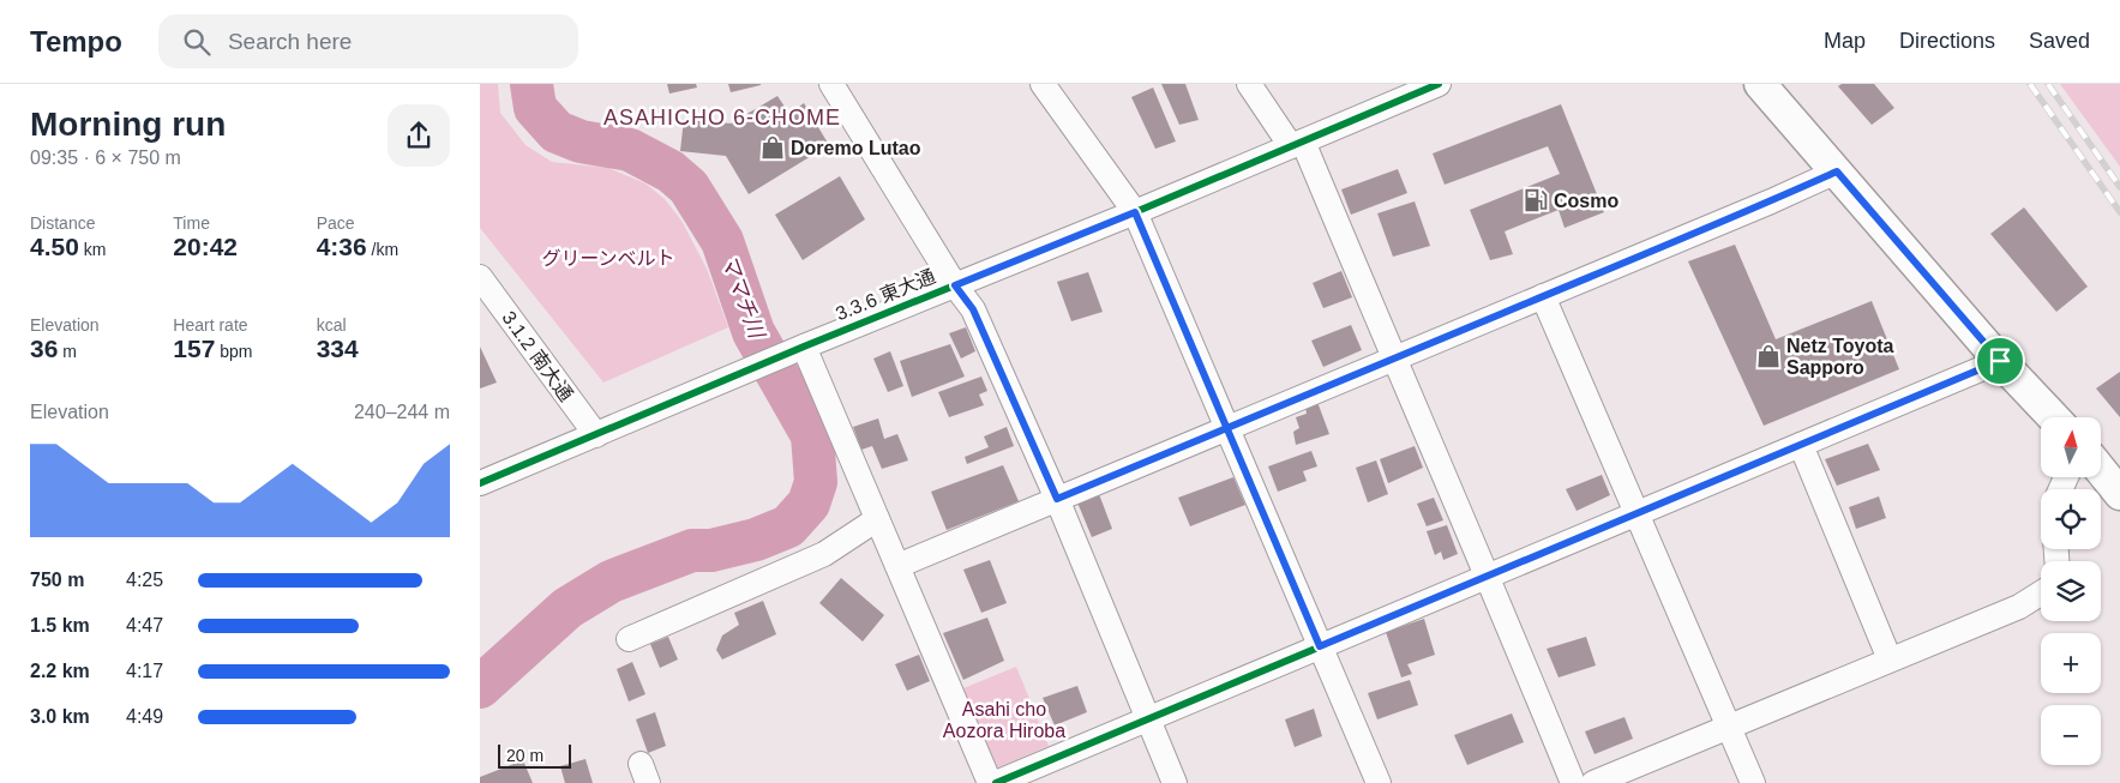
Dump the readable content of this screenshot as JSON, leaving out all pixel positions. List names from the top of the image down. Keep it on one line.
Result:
{"streets":{"street":["3.3.6 東大通","3.1.2 南大通"]},"crossings":[["3.3.6 東大通","3.1.2 南大通"]],"districts":["ASAHICHO 6-CHOME"],"water":["ママチ川"],"parks":["グリーンベルト","Asahi cho Aozora Hiroba"],"places":{"shop":["Doremo Lutao","Netz Toyota Sapporo"],"fuel station":["Cosmo"]},"scale_bar":"20 m","north":"top","page":{"header":"Tempo","search":"Search here","nav":["Map","Directions","Saved"],"heading":["Morning run","09:35 · 6 × 750 m"],"stats":[["Distance","4.50 km"],["Time","20:42"],["Pace","4:36 /km"],["Elevation","36 m"],["Heart rate","157 bpm"],["kcal","334"]],"chart":["Elevation","240–244 m"],"map_buttons":["+","−"],"list":[{"name":"750 m","note":"4:25"},{"name":"1.5 km","note":"4:47"},{"name":"2.2 km","note":"4:17"},{"name":"3.0 km","note":"4:49"}],"scale":"20 m"}}
